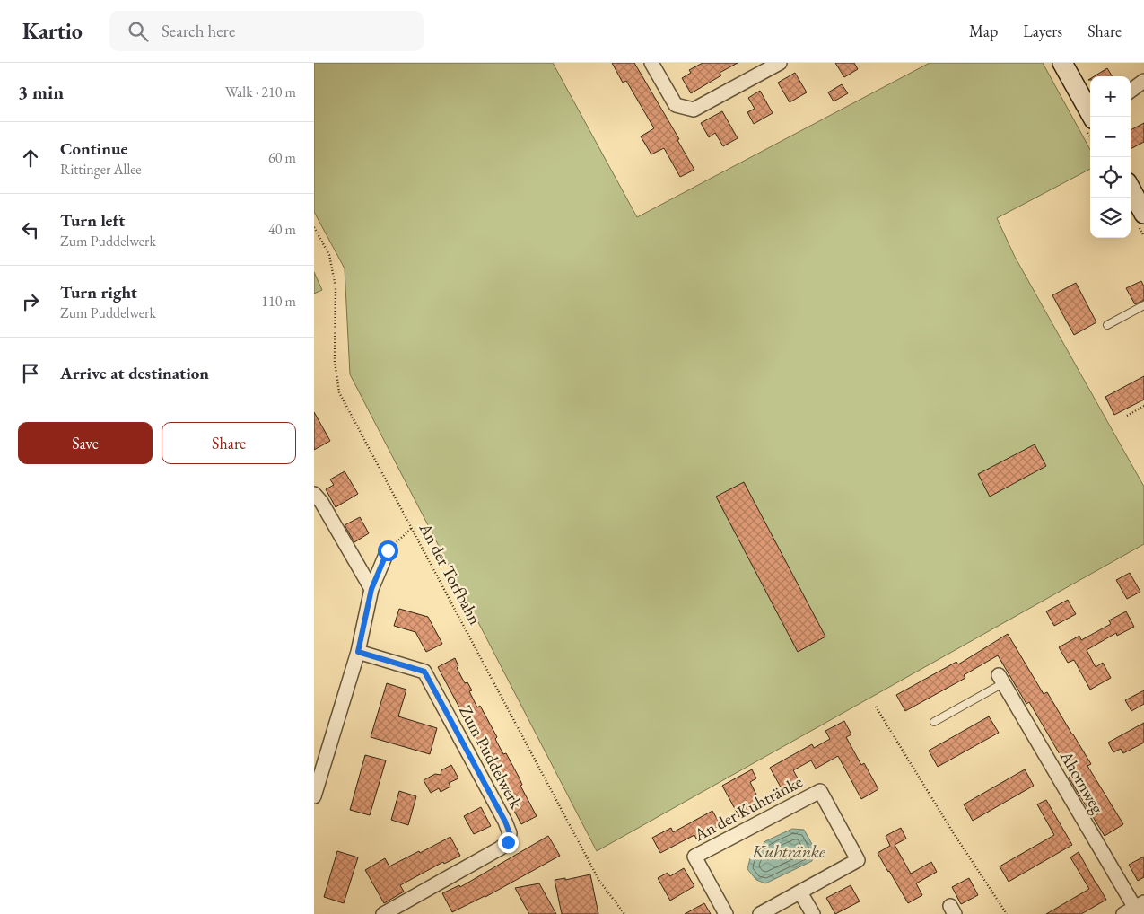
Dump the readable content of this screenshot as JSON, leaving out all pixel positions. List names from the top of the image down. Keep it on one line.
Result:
{"streets":{"street":["Zum Puddelwerk","Ahornweg","An der Kuhtränke"],"path":["An der Torfbahn"]},"water":["Kuhtränke"],"page":{"header":"Kartio","search":"Search here","nav":["Map","Layers","Share"],"heading":["3 min","Walk · 210 m"],"map_buttons":["+","−"],"list":[["Continue","Rittinger Allee","60 m"],["Turn left","Zum Puddelwerk","40 m"],["Turn right","Zum Puddelwerk","110 m"],"Arrive at destination"],"buttons":["Save","Share"]}}
